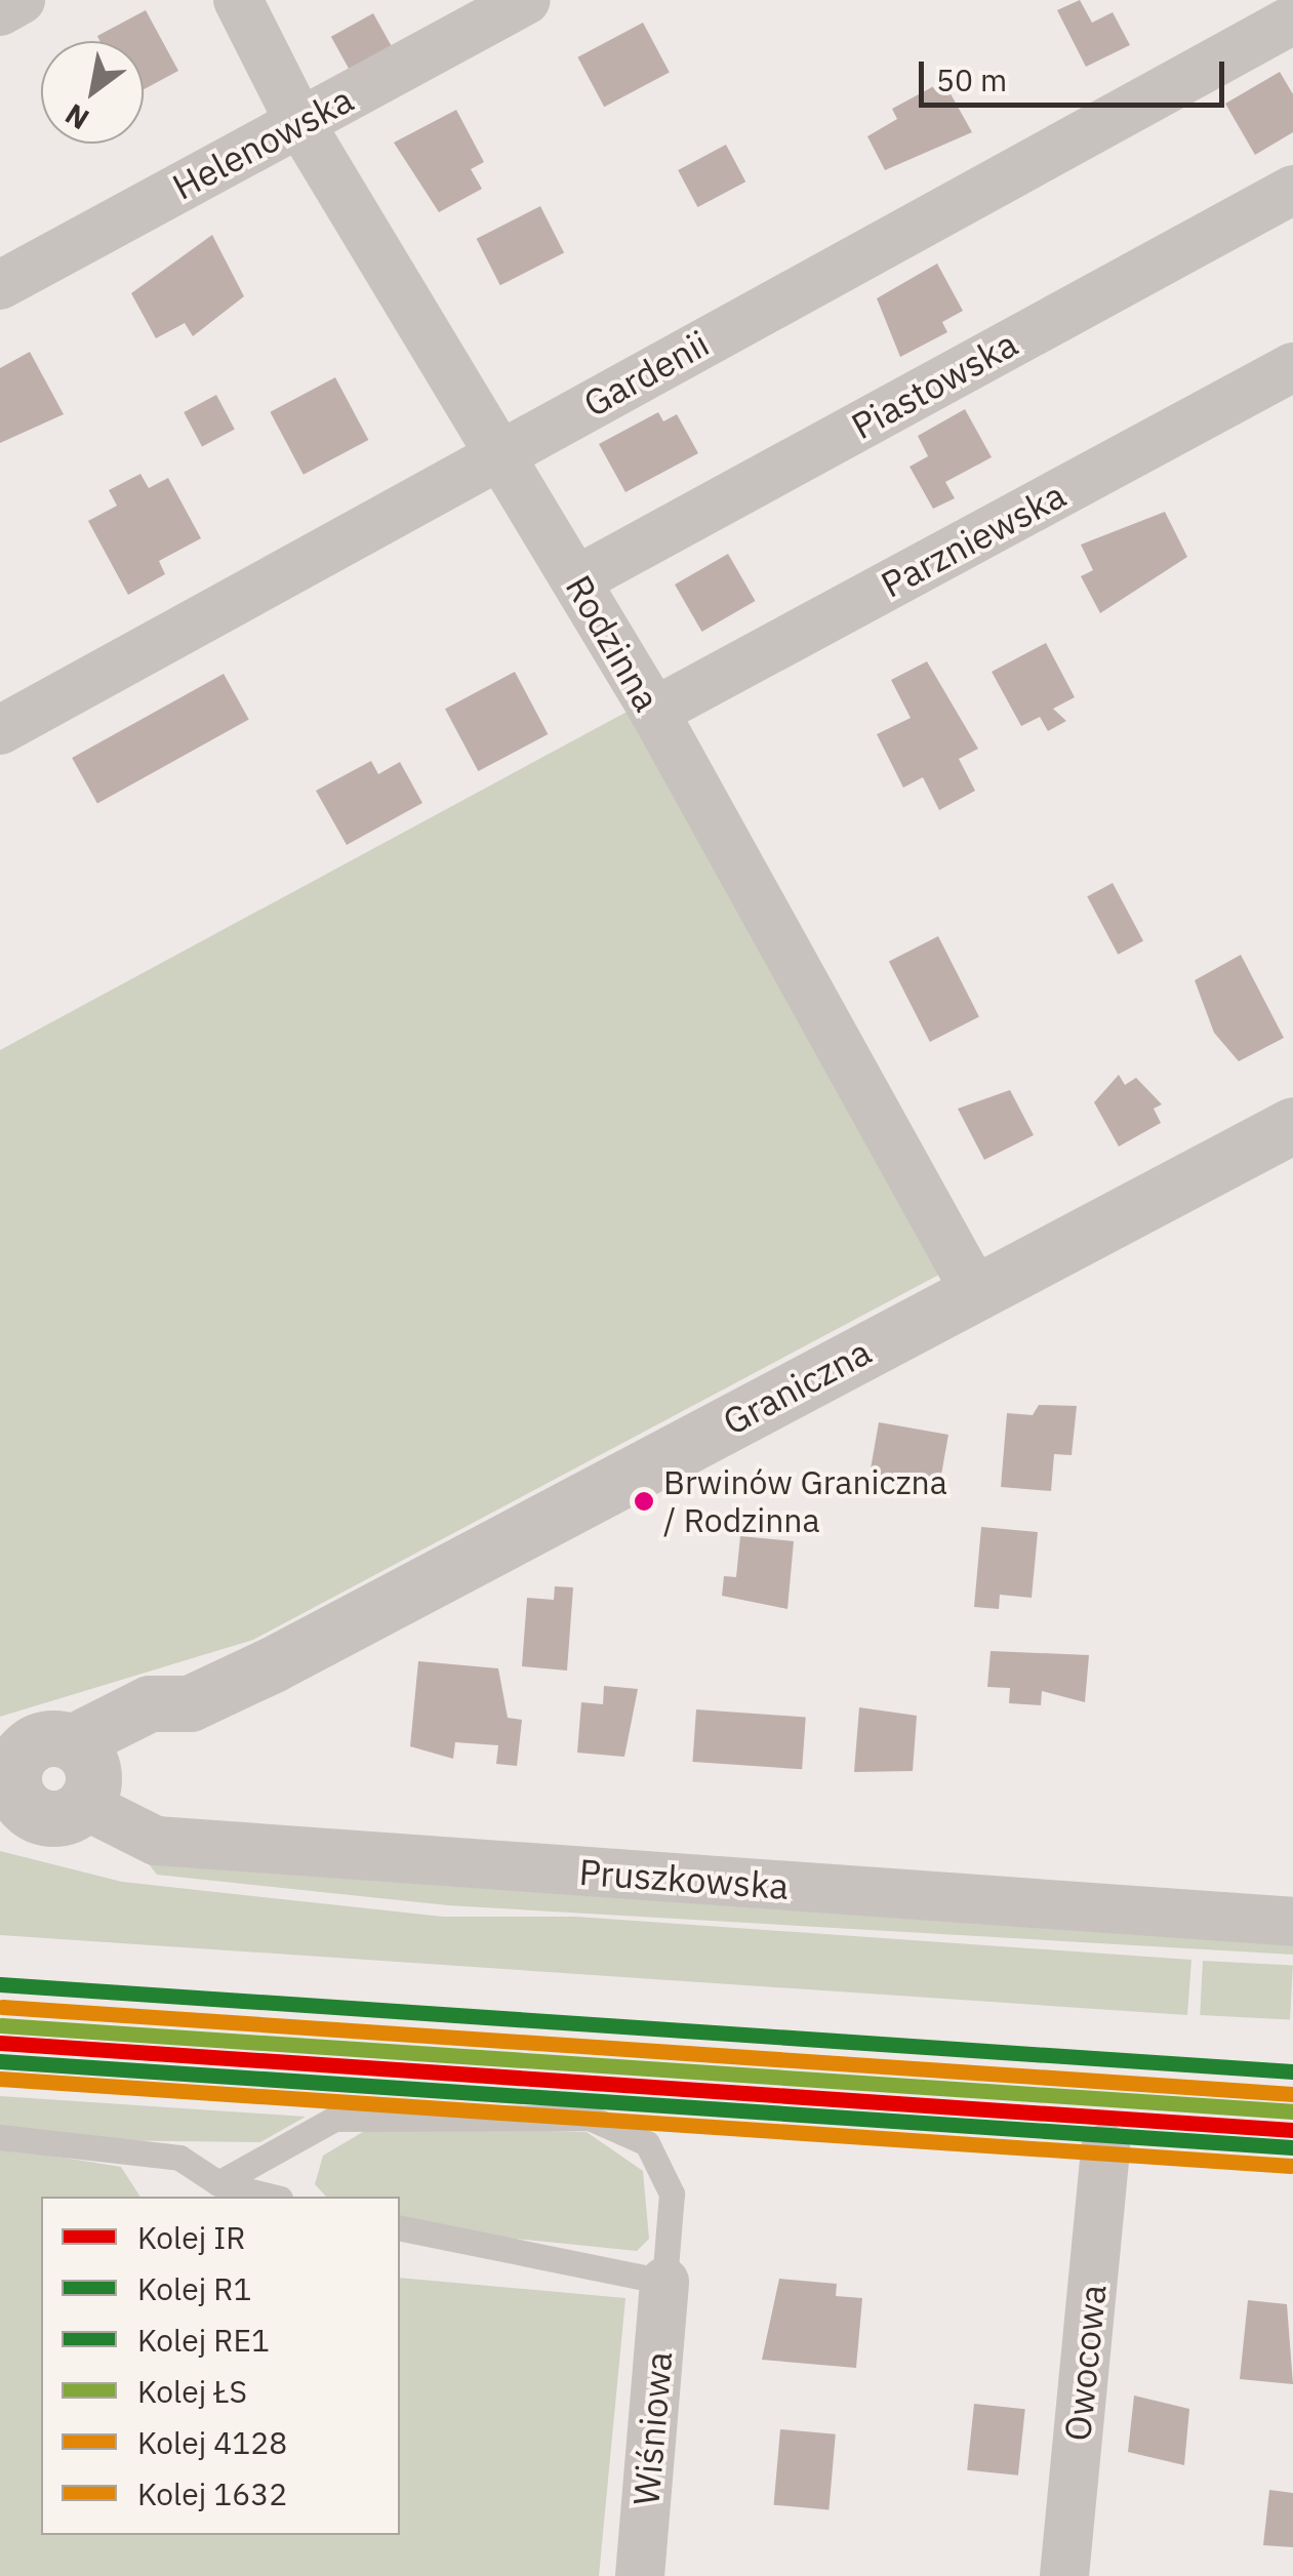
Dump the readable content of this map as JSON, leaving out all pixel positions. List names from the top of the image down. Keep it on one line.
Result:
{"streets":{"street":["Helenowska","Gardenii","Piastowska","Parzniewska","Rodzinna","Graniczna","Pruszkowska","Owocowa","Wiśniowa"]},"crossings":[["Helenowska","Rodzinna"],["Gardenii","Rodzinna"],["Piastowska","Rodzinna"],["Parzniewska","Rodzinna"],["Rodzinna","Graniczna"],["Graniczna","Pruszkowska"]],"places":["Brwinów Graniczna / Rodzinna"],"lines":["rail line R1","rail line 1632","rail line ŁS","rail line IR","rail line RE1","rail line 4128"],"legend":["Kolej IR","Kolej R1","Kolej RE1","Kolej ŁS","Kolej 4128","Kolej 1632"],"scale_bar":"50 m","north":"bottom left"}
